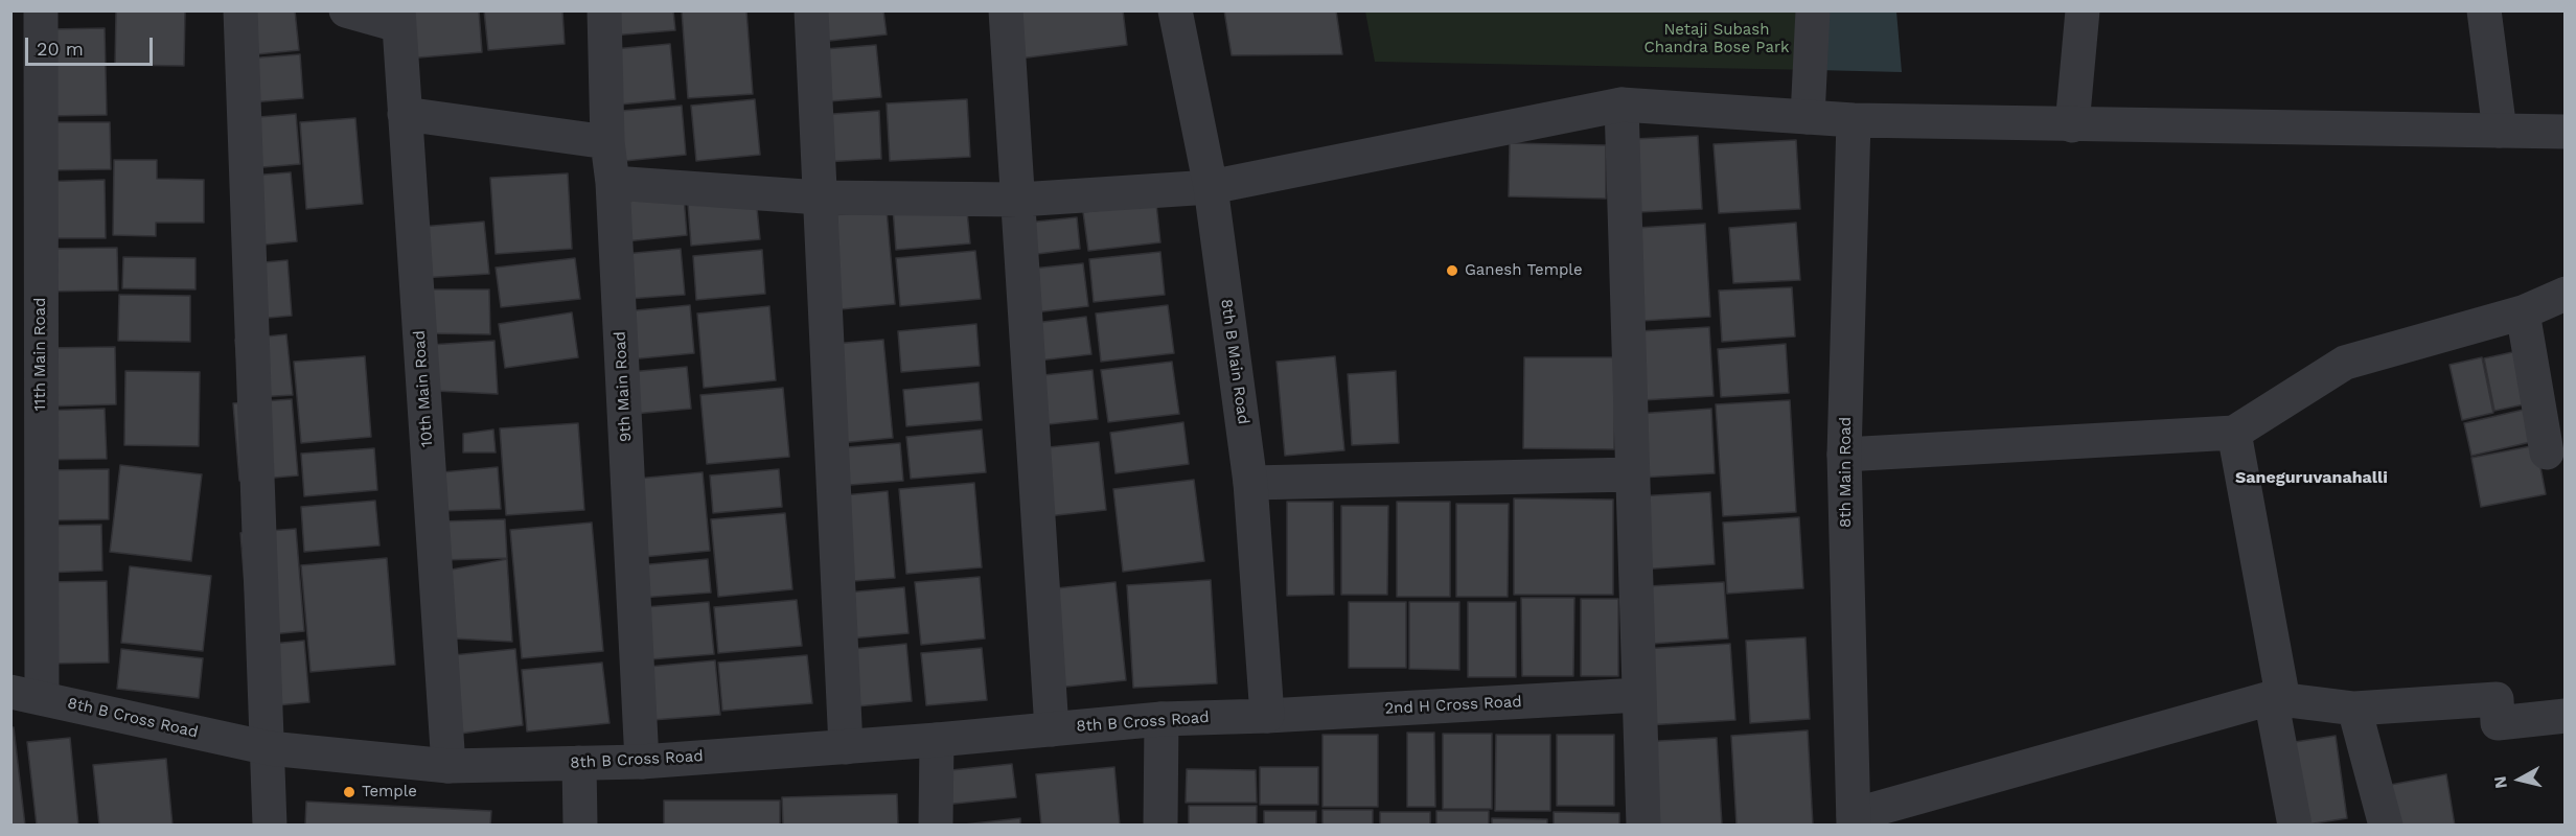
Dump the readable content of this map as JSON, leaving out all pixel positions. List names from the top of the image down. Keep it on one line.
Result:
{"streets":{"street":["11th Main Road","8th B Main Road","9th Main Road","10th Main Road","8th Main Road","2nd H Cross Road","8th B Cross Road"]},"crossings":[["11th Main Road","8th B Cross Road"],["8th B Main Road","2nd H Cross Road"],["8th B Main Road","8th B Cross Road"],["9th Main Road","8th B Cross Road"],["10th Main Road","8th B Cross Road"],["2nd H Cross Road","8th B Cross Road"]],"districts":["Saneguruvanahalli"],"parks":["Netaji Subash Chandra Bose Park"],"places":["Ganesh Temple","Temple"],"scale_bar":"20 m","north":"left"}
